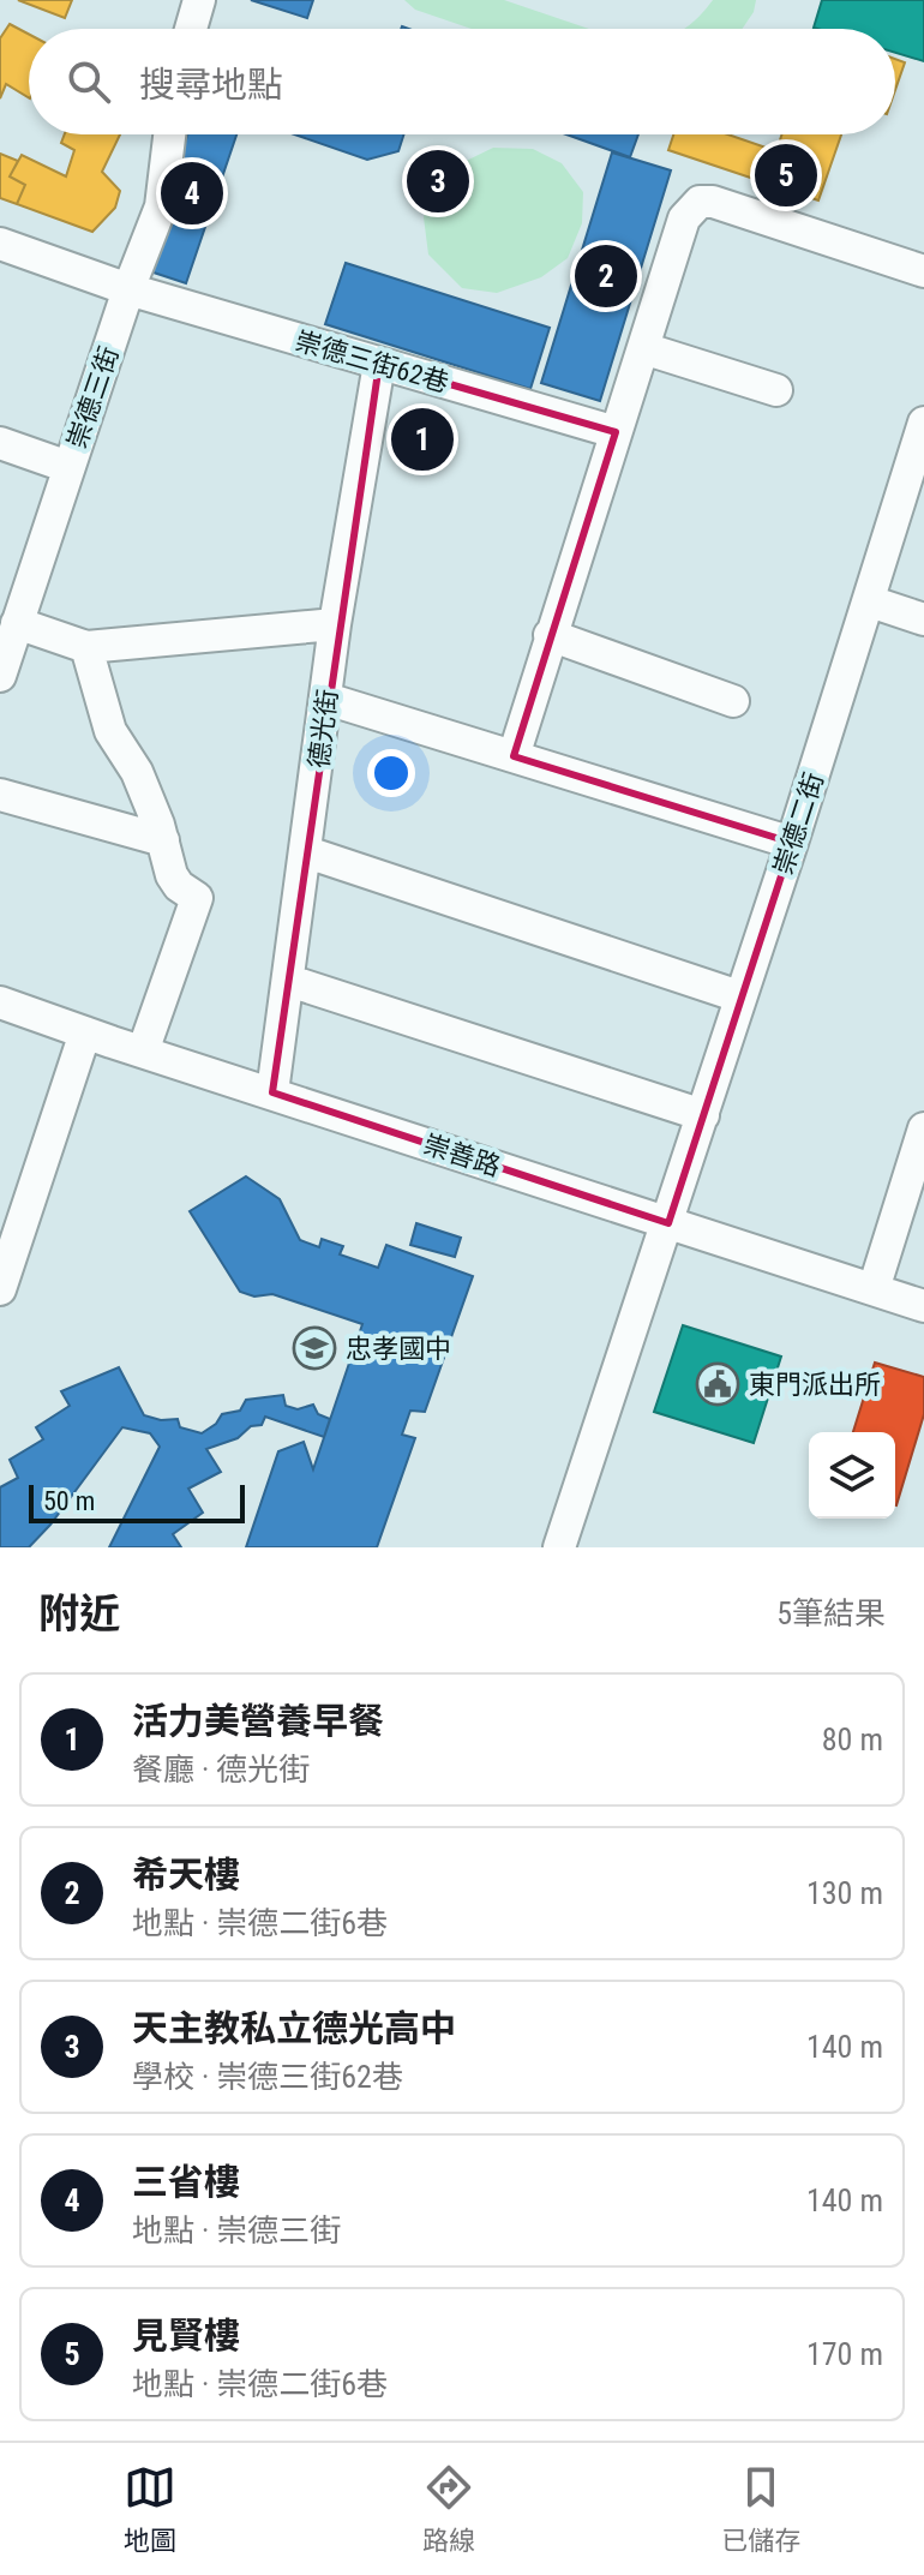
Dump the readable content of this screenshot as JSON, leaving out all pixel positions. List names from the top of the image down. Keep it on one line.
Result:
{"streets":{"street":["崇德三街62巷","崇德三街","德光街","崇德二街","崇善路"]},"crossings":[["崇德三街62巷","崇德三街"],["崇德三街62巷","德光街"],["德光街","崇善路"],["崇德二街","崇善路"]],"places":{"school or university":["忠孝國中"],"public building":["東門派出所"]},"scale_bar":"50 m","page":{"search":"搜尋地點","pins":["5","3","4","2","1"],"scale":"50 m","heading":["附近","5筆結果"],"list":[{"mark":"1","name":"活力美營養早餐","note":"餐廳 · 德光街","value":"80 m"},{"mark":"2","name":"希天樓","note":"地點 · 崇德二街6巷","value":"130 m"},{"mark":"3","name":"天主教私立德光高中","note":"學校 · 崇德三街62巷","value":"140 m"},{"mark":"4","name":"三省樓","note":"地點 · 崇德三街","value":"140 m"},{"mark":"5","name":"見賢樓","note":"地點 · 崇德二街6巷","value":"170 m"}],"nav":["地圖","路線","已儲存"]}}
